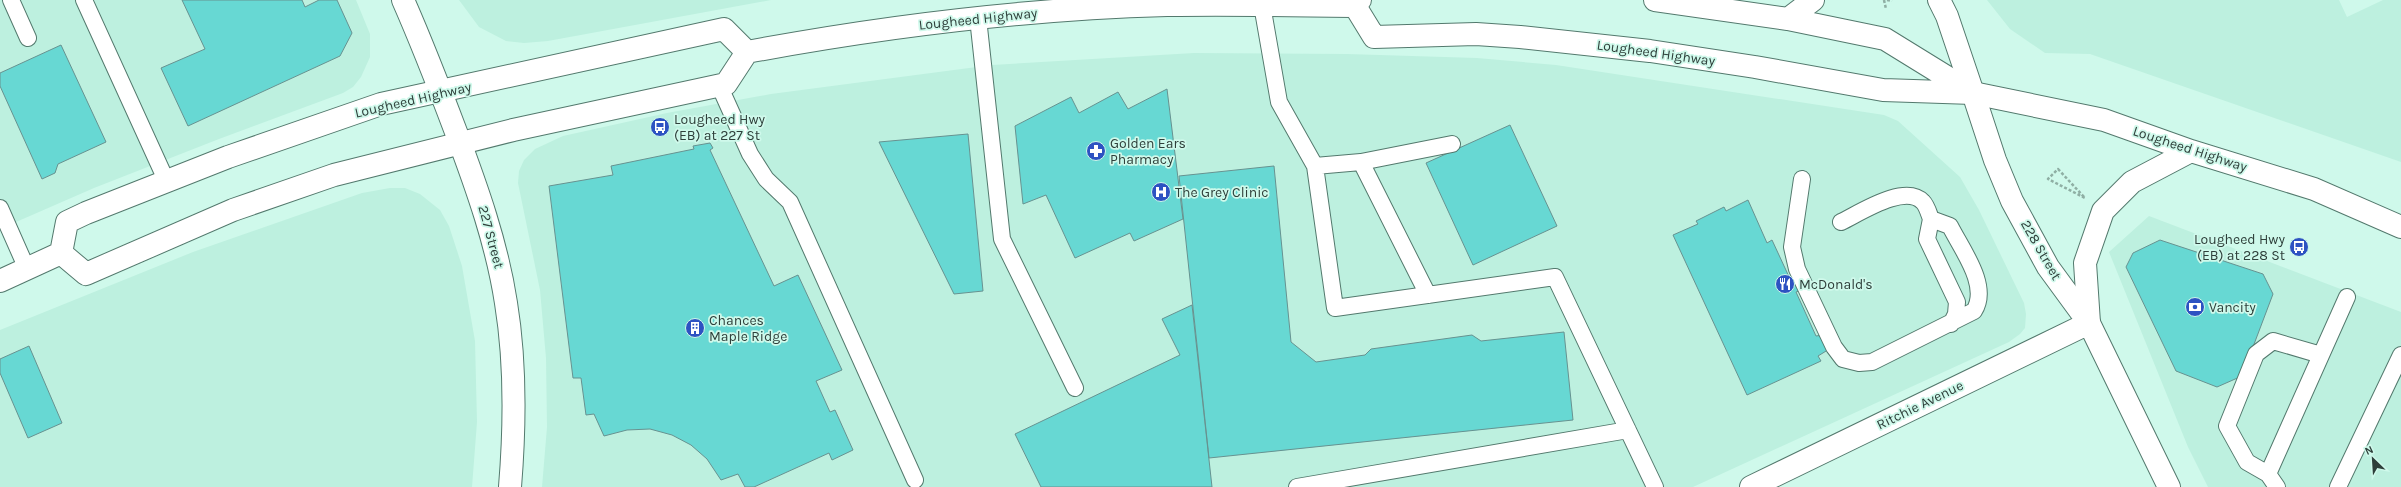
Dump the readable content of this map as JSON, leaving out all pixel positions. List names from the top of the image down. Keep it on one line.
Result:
{"streets":{"main road":["Lougheed Highway","227 Street","228 Street","Ritchie Avenue"]},"crossings":[["Lougheed Highway","227 Street"],["Lougheed Highway","228 Street"],["228 Street","Ritchie Avenue"]],"places":{"bus stop":["Lougheed Hwy (EB) at 227 St","Lougheed Hwy (EB) at 228 St"],"pharmacy":["Golden Ears Pharmacy"],"hospital":["The Grey Clinic"],"restaurant":["McDonald's"],"bank":["Vancity"],"building":["Chances Maple Ridge"]},"north":"top left"}
